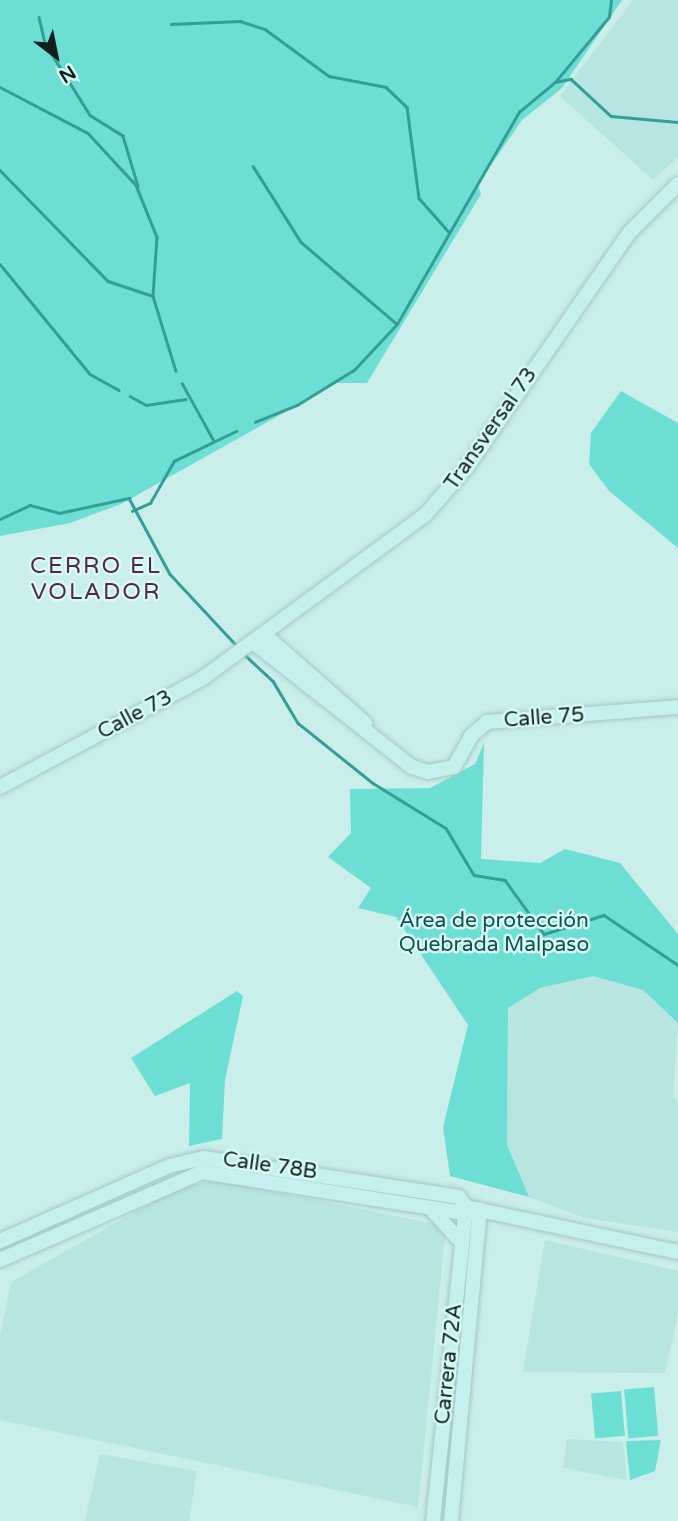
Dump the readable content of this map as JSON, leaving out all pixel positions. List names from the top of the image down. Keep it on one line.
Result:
{"streets":{"main road":["Transversal 73","Calle 73","Calle 75","Calle 78B","Carrera 72A"]},"crossings":[["Transversal 73","Calle 73"],["Transversal 73","Calle 75"],["Calle 73","Calle 75"],["Calle 78B","Carrera 72A"]],"districts":["CERRO EL VOLADOR"],"parks":["Área de protección Quebrada Malpaso"],"north":"bottom right"}
